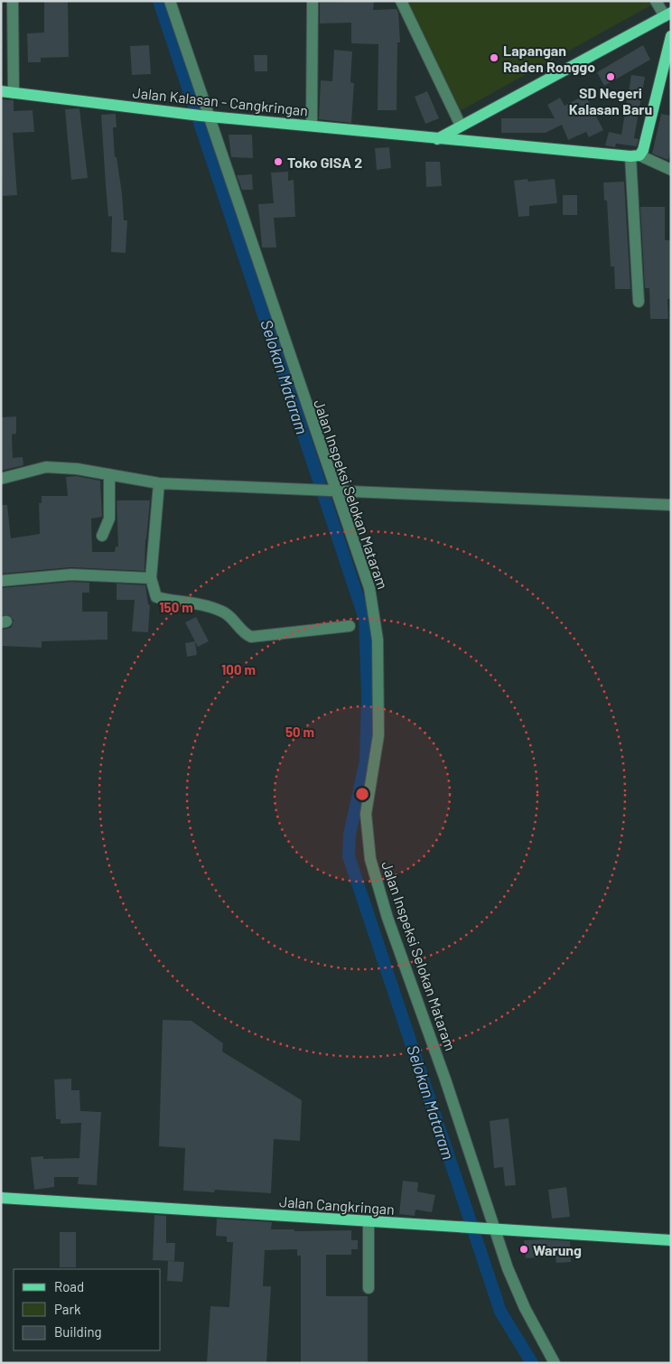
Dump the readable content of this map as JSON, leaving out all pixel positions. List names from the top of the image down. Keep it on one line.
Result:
{"streets":{"main road":["Jalan Kalasan - Cangkringan","Jalan Cangkringan"],"street":["Jalan Inspeksi Selokan Mataram"]},"crossings":[["Jalan Kalasan - Cangkringan","Jalan Inspeksi Selokan Mataram"],["Jalan Inspeksi Selokan Mataram","Jalan Cangkringan"]],"water":["Selokan Mataram"],"places":["Lapangan Raden Ronggo","SD Negeri Kalasan Baru","Toko GISA 2","Warung"],"legend":["Road","Park","Building"],"rings":["150 m","100 m","50 m"]}
